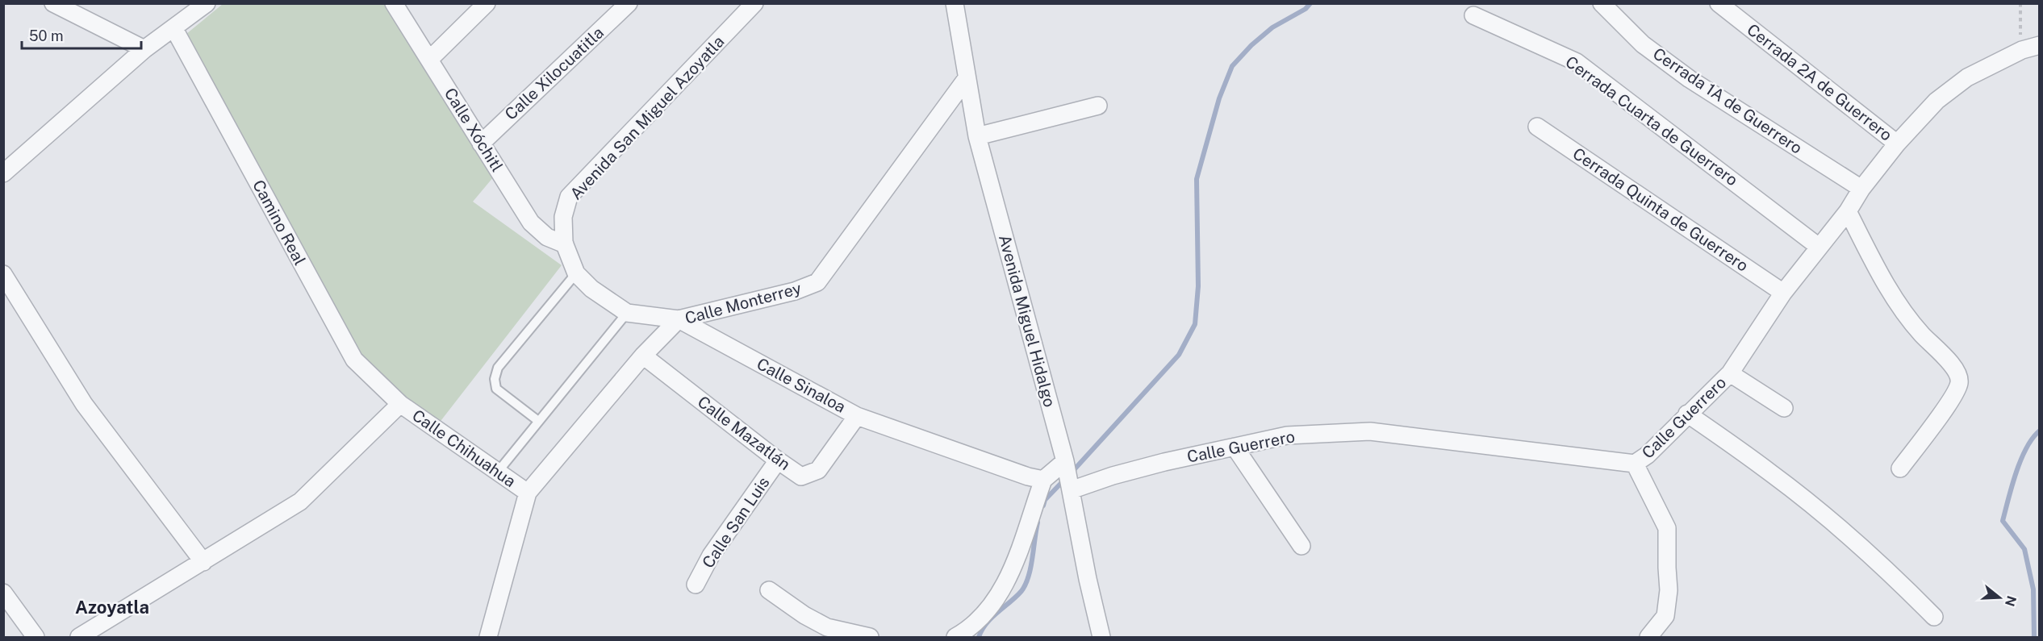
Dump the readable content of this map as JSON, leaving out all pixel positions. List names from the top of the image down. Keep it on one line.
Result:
{"streets":{"street":["Calle Xilocuatitla","Cerrada 2A de Guerrero","Cerrada 1A de Guerrero","Avenida San Miguel Azoyatla","Cerrada Cuarta de Guerrero","Calle Xóchitl","Cerrada Quinta de Guerrero","Camino Real","Calle Monterrey","Avenida Miguel Hidalgo","Calle Sinaloa","Calle Guerrero","Calle Mazatlán","Calle Chihuahua","Calle San Luis"]},"crossings":[["Calle Xilocuatitla","Calle Xóchitl"],["Cerrada 2A de Guerrero","Calle Guerrero"],["Cerrada 1A de Guerrero","Calle Guerrero"],["Avenida San Miguel Azoyatla","Calle Xóchitl"],["Avenida San Miguel Azoyatla","Calle Sinaloa"],["Cerrada Cuarta de Guerrero","Calle Guerrero"],["Calle Xóchitl","Calle Sinaloa"],["Cerrada Quinta de Guerrero","Calle Guerrero"],["Camino Real","Calle Chihuahua"],["Calle Monterrey","Avenida Miguel Hidalgo"],["Calle Monterrey","Calle Sinaloa"],["Calle Monterrey","Calle Mazatlán"],["Calle Monterrey","Calle Chihuahua"],["Avenida Miguel Hidalgo","Calle Guerrero"],["Calle Sinaloa","Calle Mazatlán"],["Calle Mazatlán","Calle San Luis"]],"districts":["Azoyatla"],"scale_bar":"50 m","north":"right"}
